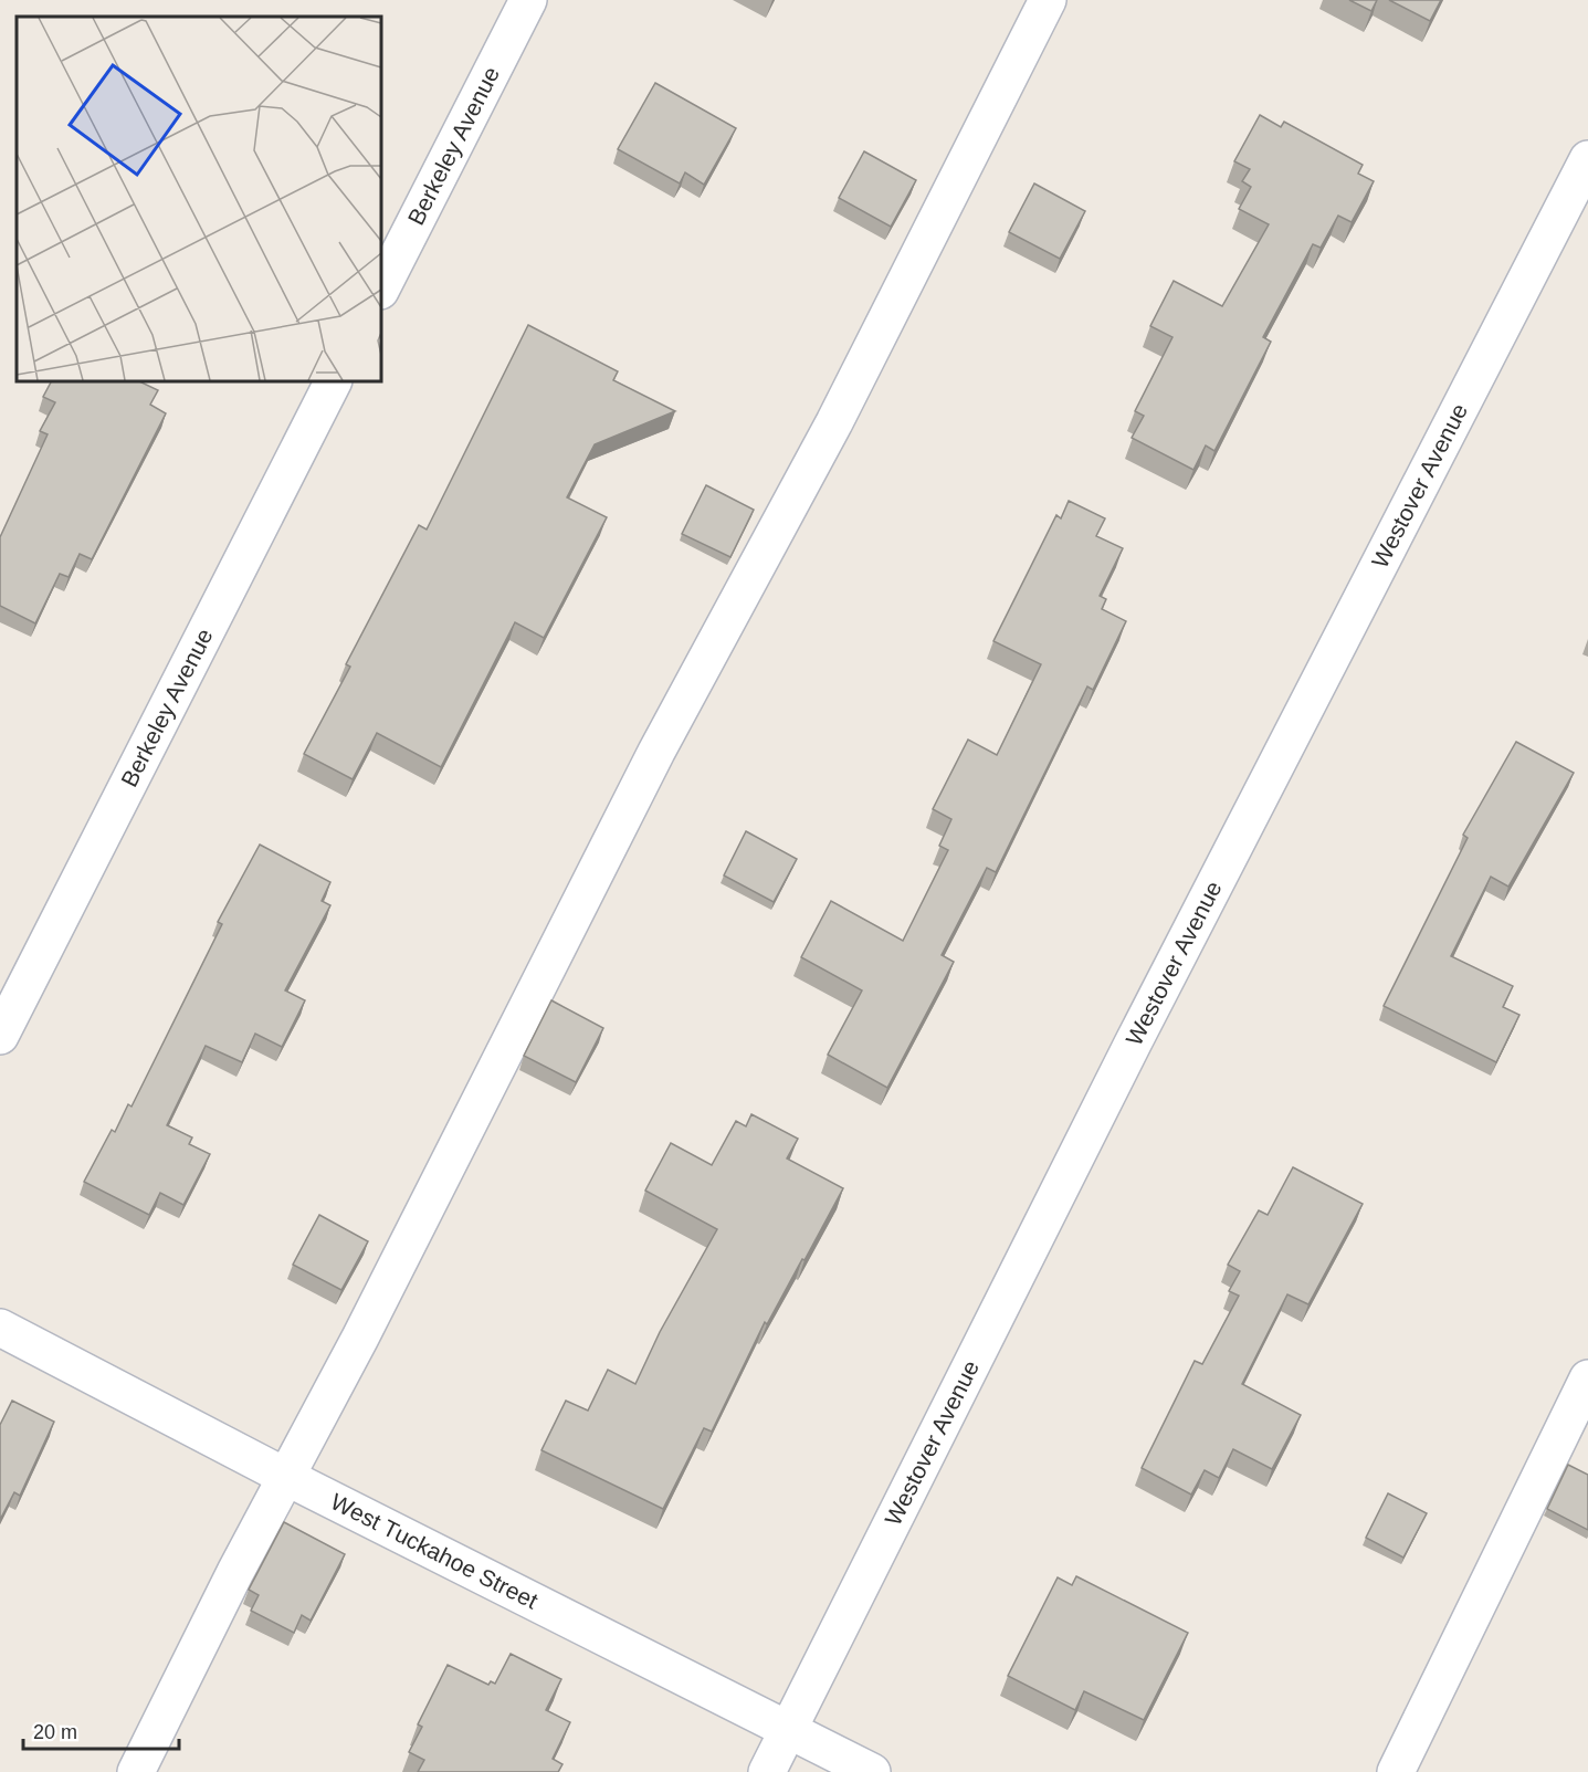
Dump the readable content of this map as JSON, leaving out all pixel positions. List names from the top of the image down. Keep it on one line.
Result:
{"streets":{"street":["Berkeley Avenue","Westover Avenue","West Tuckahoe Street"]},"crossings":[["Westover Avenue","West Tuckahoe Street"]],"scale_bar":"20 m"}
